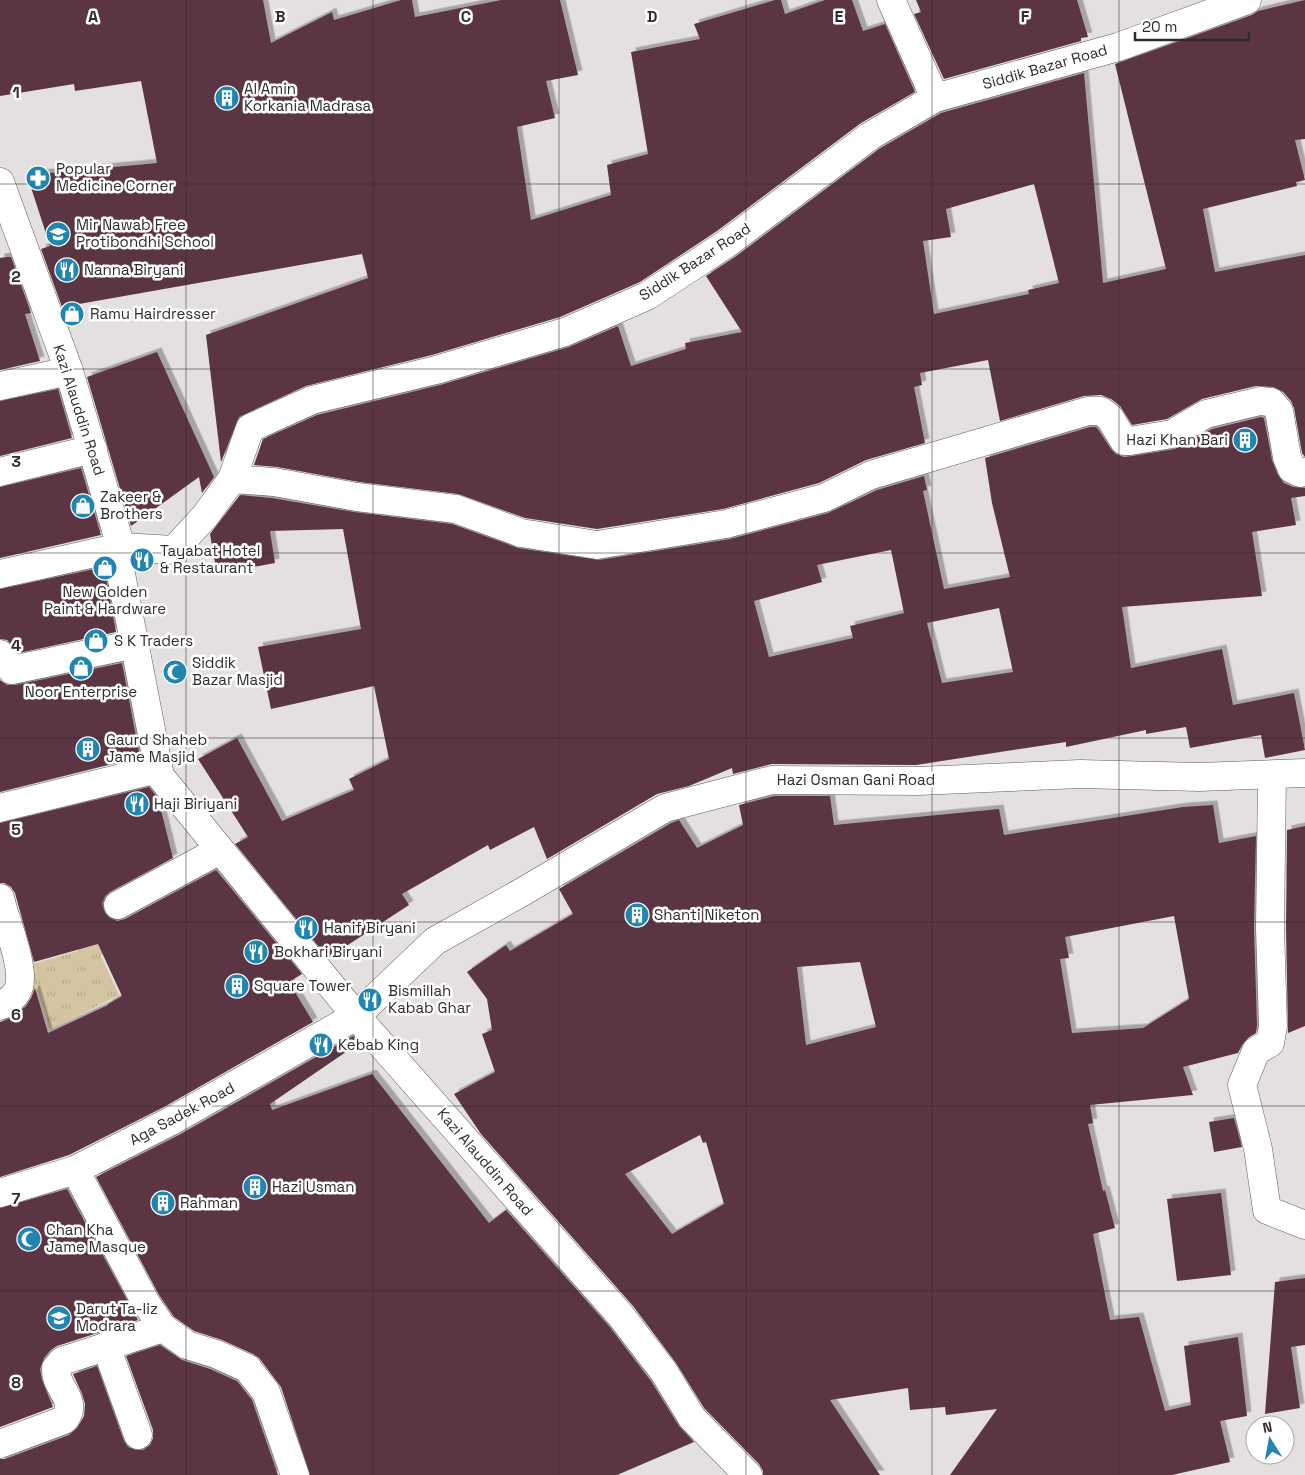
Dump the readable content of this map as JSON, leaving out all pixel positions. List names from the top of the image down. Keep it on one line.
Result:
{"streets":{"street":["Siddik Bazar Road","Kazi Alauddin Road","Hazi Osman Gani Road","Aga Sadek Road"]},"crossings":[["Siddik Bazar Road","Kazi Alauddin Road"],["Kazi Alauddin Road","Hazi Osman Gani Road"],["Kazi Alauddin Road","Aga Sadek Road"],["Hazi Osman Gani Road","Aga Sadek Road"]],"places":{"building":["Al Amin Korkania Madrasa","Hazi Khan Bari","Gaurd Shaheb Jame Masjid","Shanti Niketon","Square Tower","Hazi Usman","Rahman"],"pharmacy":["Popular Medicine Corner"],"school or university":["Mir Nawab Free Protibondhi School","Darut Ta-liz Modrara"],"restaurant":["Nanna Biryani","Tayabat Hotel & Restaurant","Haji Biriyani","Hanif Biryani","Bokhari Biryani","Bismillah Kabab Ghar","Kebab King"],"shop":["Ramu Hairdresser","Zakeer & Brothers","New Golden Paint & Hardware","S K Traders","Noor Enterprise"],"mosque":["Siddik Bazar Masjid","Chan Kha Jame Masque"]},"scale_bar":"20 m","north":"top","grid":{"columns":["A","B","C","D","E","F"],"rows":["1","2","3","4","5","6","7","8"]}}
